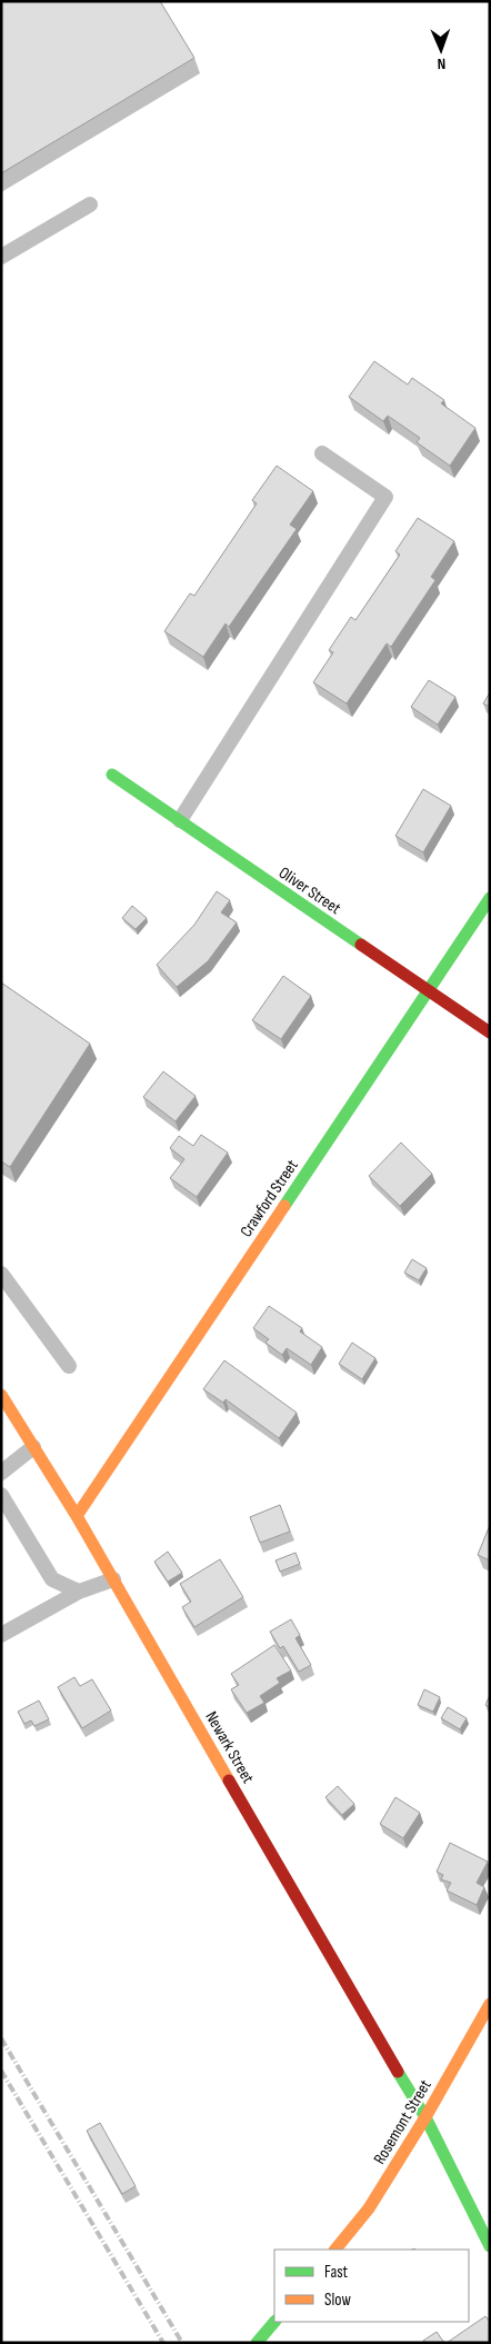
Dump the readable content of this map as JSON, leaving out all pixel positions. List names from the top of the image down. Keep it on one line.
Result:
{"streets":{"street":["Oliver Street","Crawford Street","Newark Street","Rosemont Street"]},"crossings":[["Oliver Street","Crawford Street"],["Crawford Street","Newark Street"],["Newark Street","Rosemont Street"]],"legend":["Fast","Slow"],"north":"bottom"}
